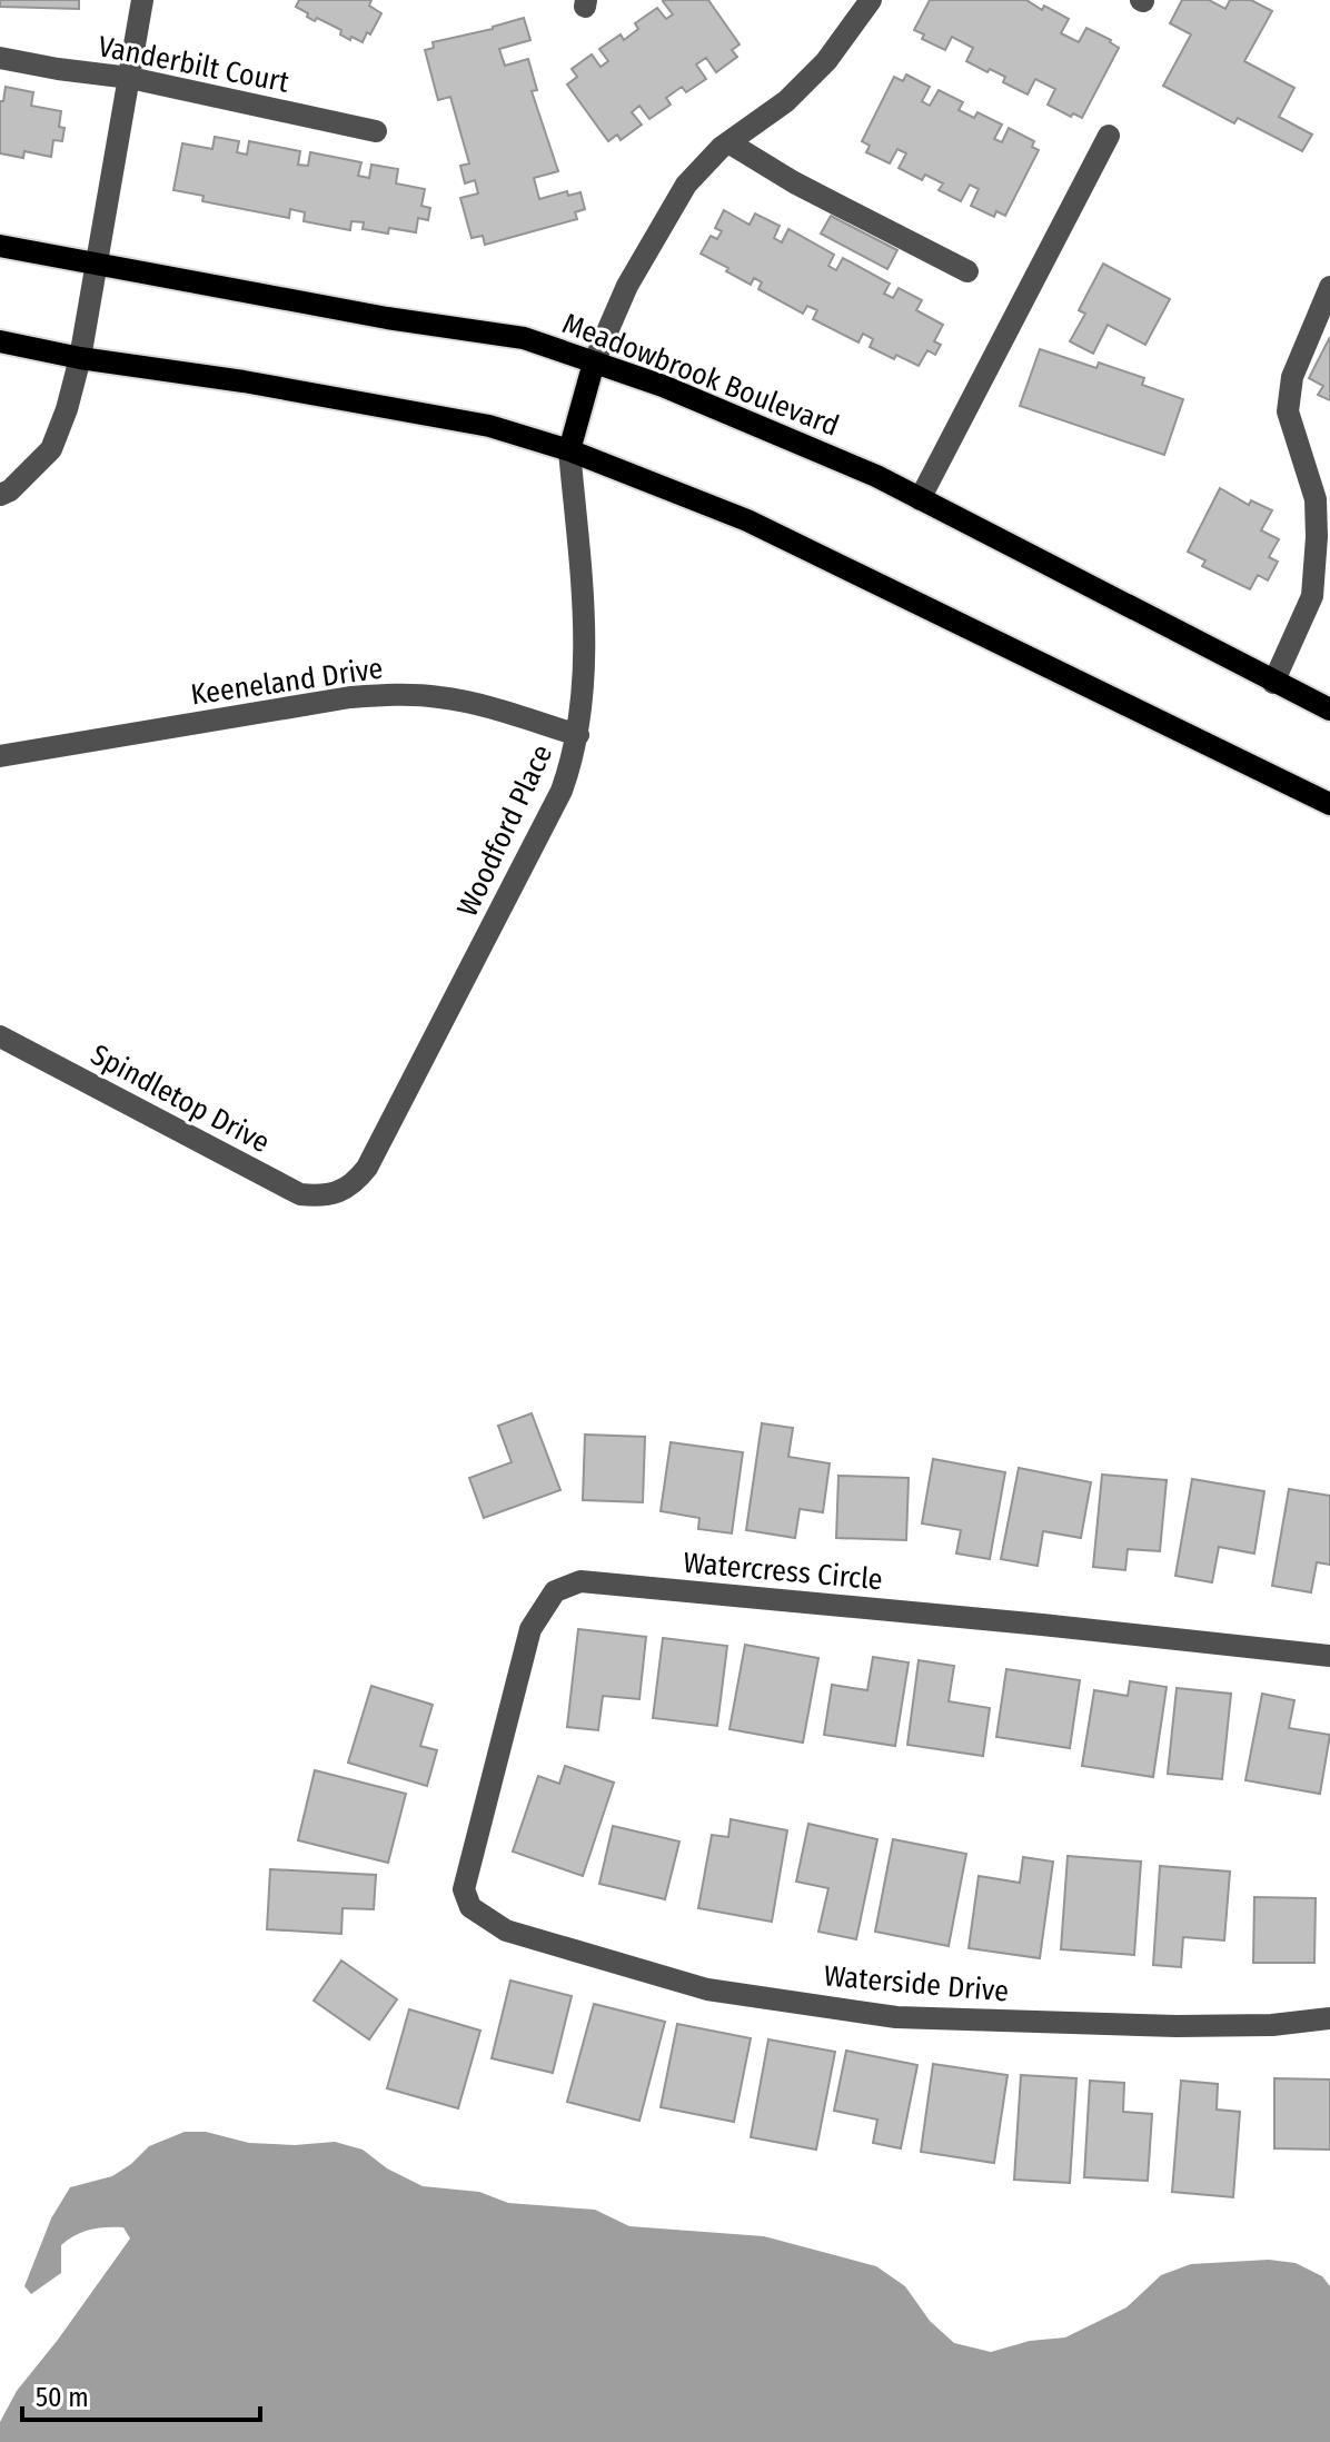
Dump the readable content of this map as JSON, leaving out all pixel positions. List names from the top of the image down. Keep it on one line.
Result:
{"streets":{"main road":["Meadowbrook Boulevard"],"street":["Vanderbilt Court","Keeneland Drive","Woodford Place","Spindletop Drive","Watercress Circle","Waterside Drive"]},"crossings":[["Keeneland Drive","Woodford Place"],["Woodford Place","Spindletop Drive"],["Watercress Circle","Waterside Drive"]],"scale_bar":"50 m"}
